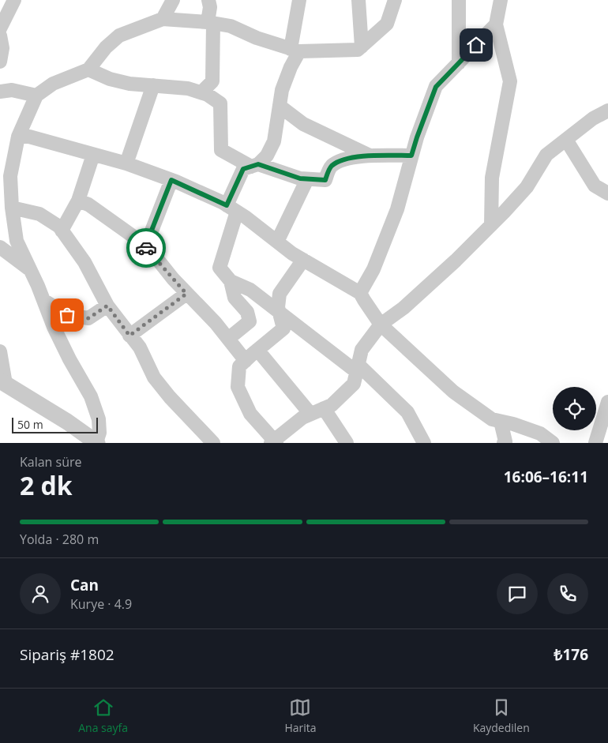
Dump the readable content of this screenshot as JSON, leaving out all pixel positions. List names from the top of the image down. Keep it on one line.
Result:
{"scale_bar":"50 m","page":{"scale":"50 m","heading":["2 dk","Kalan süre","16:06–16:11"],"panel":["Can","Kurye · 4.9","Sipariş #1802","₺176"],"bar":"Yolda · 280 m","tabs":["Ana sayfa","Harita","Kaydedilen"]}}
